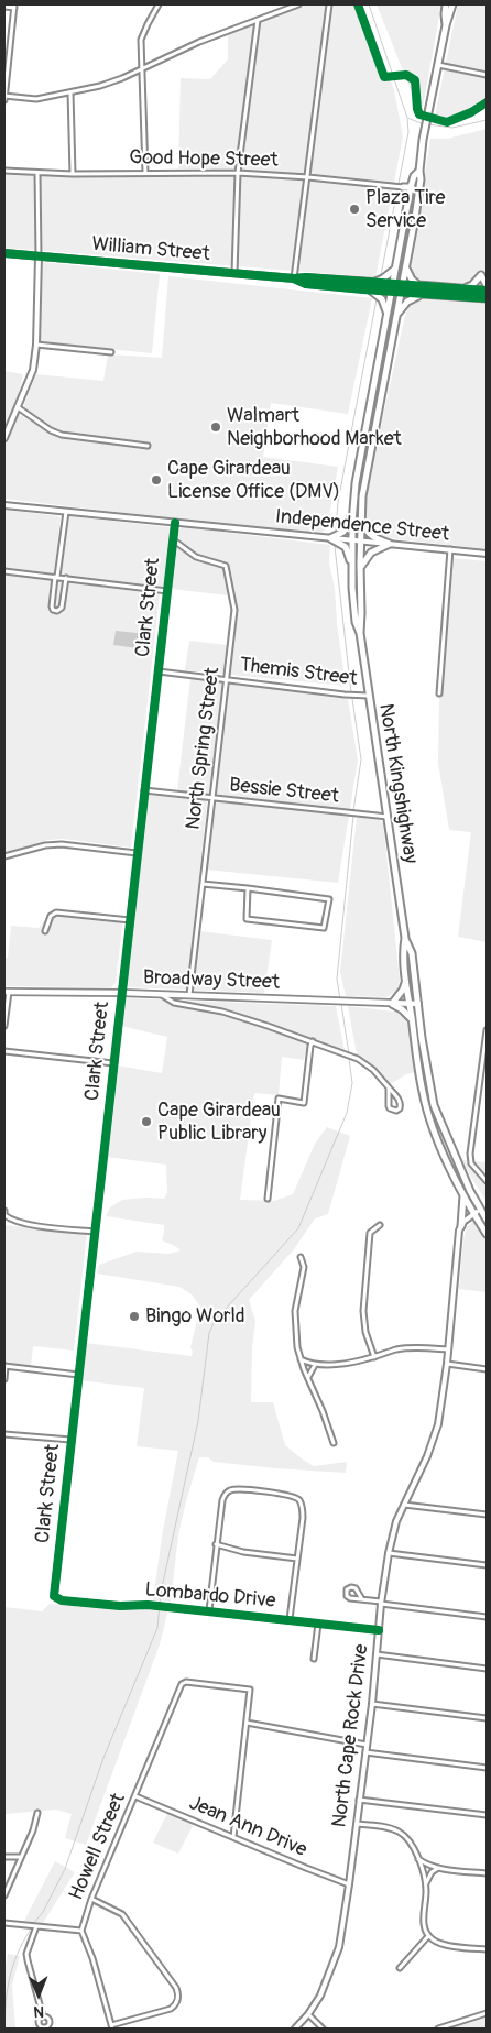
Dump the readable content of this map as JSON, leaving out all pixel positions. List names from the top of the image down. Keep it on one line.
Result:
{"streets":{"main road":["William Street","North Kingshighway","Broadway Street"],"street":["Good Hope Street","Independence Street","Clark Street","Themis Street","North Spring Street","Bessie Street","Lombardo Drive","North Cape Rock Drive","Jean Ann Drive","Howell Street"]},"crossings":[["William Street","North Kingshighway"],["Independence Street","Clark Street"],["Independence Street","North Kingshighway"],["Clark Street","Themis Street"],["Clark Street","North Spring Street"],["Clark Street","Bessie Street"],["Clark Street","Broadway Street"],["Clark Street","Lombardo Drive"],["Themis Street","North Spring Street"],["Themis Street","North Kingshighway"],["North Spring Street","Bessie Street"],["North Spring Street","Broadway Street"],["North Kingshighway","Bessie Street"],["North Kingshighway","Broadway Street"],["Lombardo Drive","North Cape Rock Drive"],["North Cape Rock Drive","Jean Ann Drive"],["Jean Ann Drive","Howell Street"]],"places":["Plaza Tire Service","Walmart Neighborhood Market","Cape Girardeau License Office (DMV)","Cape Girardeau Public Library","Bingo World"],"north":"bottom"}
